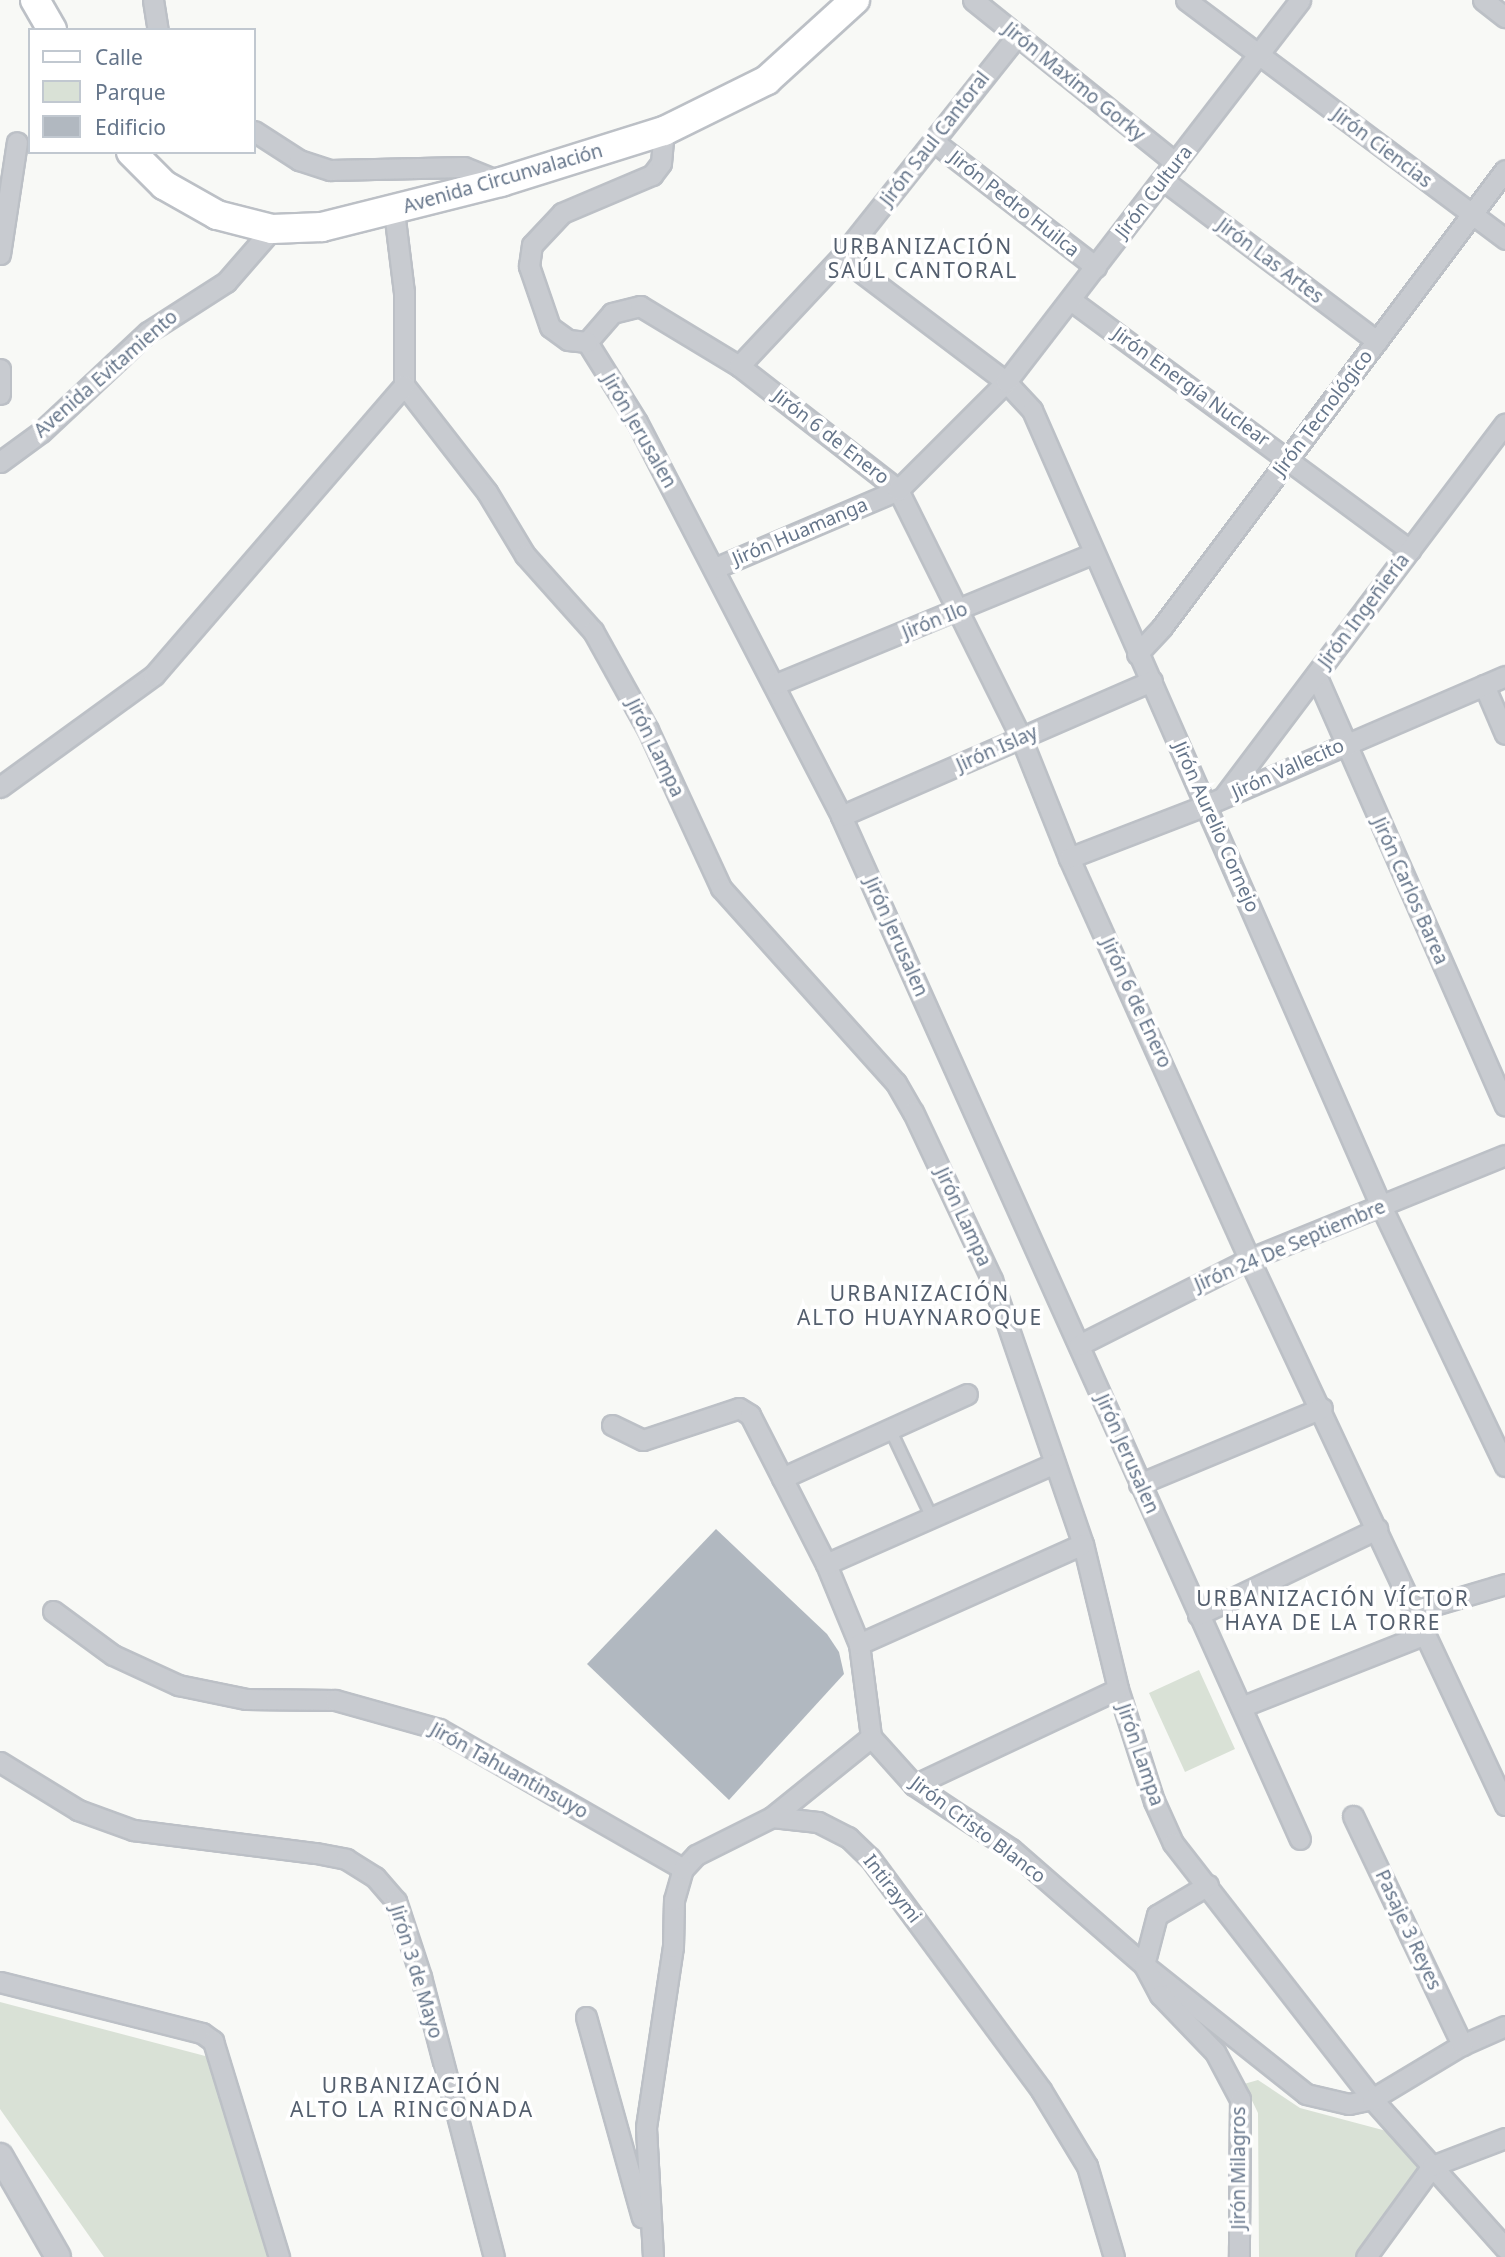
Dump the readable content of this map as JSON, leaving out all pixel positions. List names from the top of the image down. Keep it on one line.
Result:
{"streets":{"main road":["Avenida Circunvalación"],"street":["Jirón Maximo Gorky","Jirón Saul Cantoral","Jirón Ciencias","Jirón Cultura","Jirón Pedro Huilca","Jirón Las Artes","Avenida Evitamiento","Jirón Energía Nuclear","Jirón Tecnológico","Jirón Jerusalen","Jirón 6 de Enero","Jirón Huamanga","Jirón Ingeñiería","Jirón Ilo","Jirón Lampa","Jirón Islay","Jirón Vallecito","Jirón Aurelio Cornejo","Jirón Carlos Barea","Jirón 24 De Septiembre","Jirón Tahuantinsuyo","Jirón Cristo Blanco","Intiraymi","Pasaje 3 Reyes","Jirón 3 de Mayo","Jirón Milagros"]},"crossings":[["Jirón Maximo Gorky","Jirón Saul Cantoral"],["Jirón Maximo Gorky","Jirón Cultura"],["Jirón Saul Cantoral","Jirón Pedro Huilca"],["Jirón Saul Cantoral","Jirón 6 de Enero"],["Jirón Saul Cantoral","Jirón Aurelio Cornejo"],["Jirón Ciencias","Jirón Cultura"],["Jirón Ciencias","Jirón Tecnológico"],["Avenida Circunvalación","Avenida Evitamiento"],["Jirón Cultura","Jirón Pedro Huilca"],["Jirón Cultura","Jirón Las Artes"],["Jirón Cultura","Jirón Energía Nuclear"],["Jirón Cultura","Jirón Huamanga"],["Jirón Cultura","Jirón Aurelio Cornejo"],["Jirón Las Artes","Jirón Tecnológico"],["Jirón Energía Nuclear","Jirón Tecnológico"],["Jirón Energía Nuclear","Jirón Ingeñiería"],["Jirón Tecnológico","Jirón Aurelio Cornejo"],["Jirón Jerusalen","Jirón 6 de Enero"],["Jirón Jerusalen","Jirón Huamanga"],["Jirón Jerusalen","Jirón Ilo"],["Jirón Jerusalen","Jirón Islay"],["Jirón Jerusalen","Jirón 24 De Septiembre"],["Jirón 6 de Enero","Jirón Huamanga"],["Jirón 6 de Enero","Jirón Ilo"],["Jirón 6 de Enero","Jirón Islay"],["Jirón 6 de Enero","Jirón Vallecito"],["Jirón 6 de Enero","Jirón 24 De Septiembre"],["Jirón Huamanga","Jirón Aurelio Cornejo"],["Jirón Ingeñiería","Jirón Vallecito"],["Jirón Ingeñiería","Jirón Aurelio Cornejo"],["Jirón Ingeñiería","Jirón Carlos Barea"],["Jirón Ilo","Jirón Aurelio Cornejo"],["Jirón Lampa","Jirón Cristo Blanco"],["Jirón Islay","Jirón Aurelio Cornejo"],["Jirón Vallecito","Jirón Aurelio Cornejo"],["Jirón Vallecito","Jirón Carlos Barea"],["Jirón Aurelio Cornejo","Jirón 24 De Septiembre"],["Jirón Cristo Blanco","Jirón Milagros"]],"districts":["URBANIZACIÓN SAÚL CANTORAL","URBANIZACIÓN ALTO HUAYNAROQUE","URBANIZACIÓN VÍCTOR HAYA DE LA TORRE","URBANIZACIÓN ALTO LA RINCONADA"],"legend":["Calle","Parque","Edificio"]}
